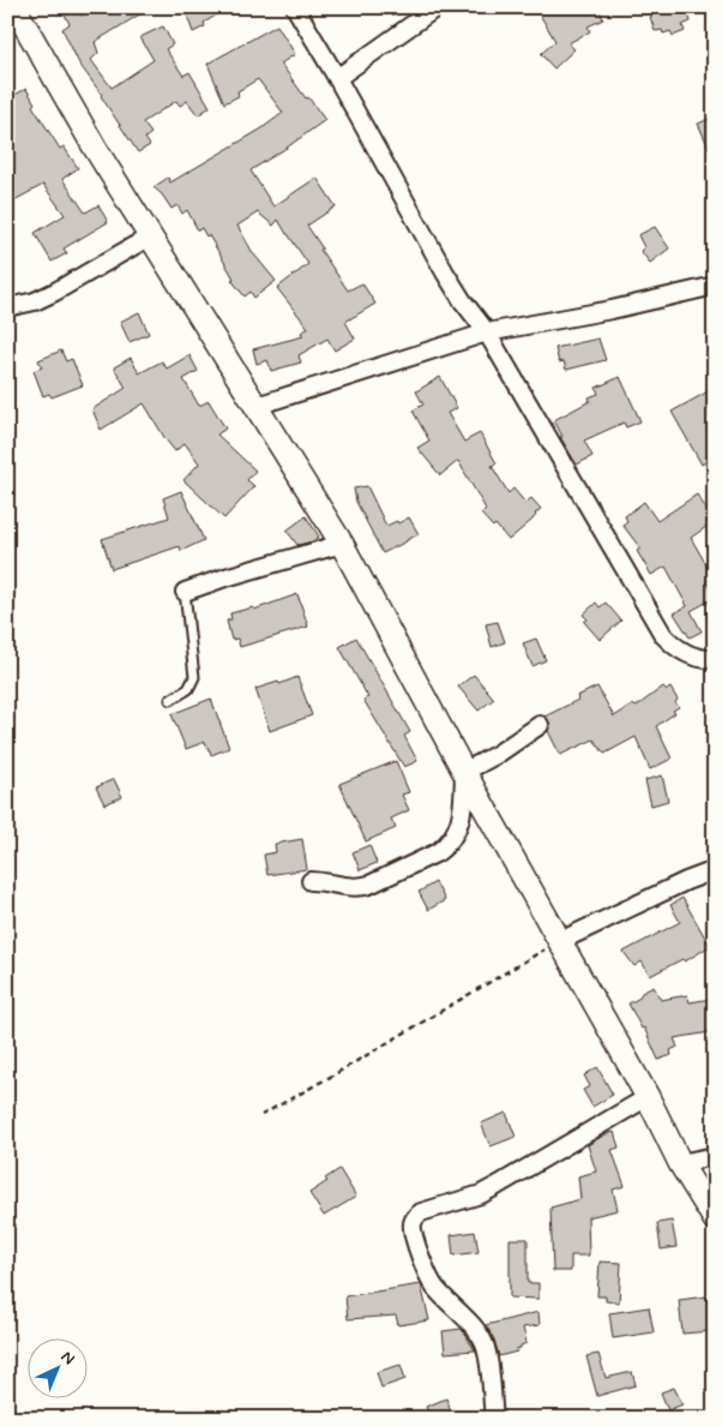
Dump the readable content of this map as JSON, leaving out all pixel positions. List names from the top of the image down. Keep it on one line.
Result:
{"north":"top right"}
